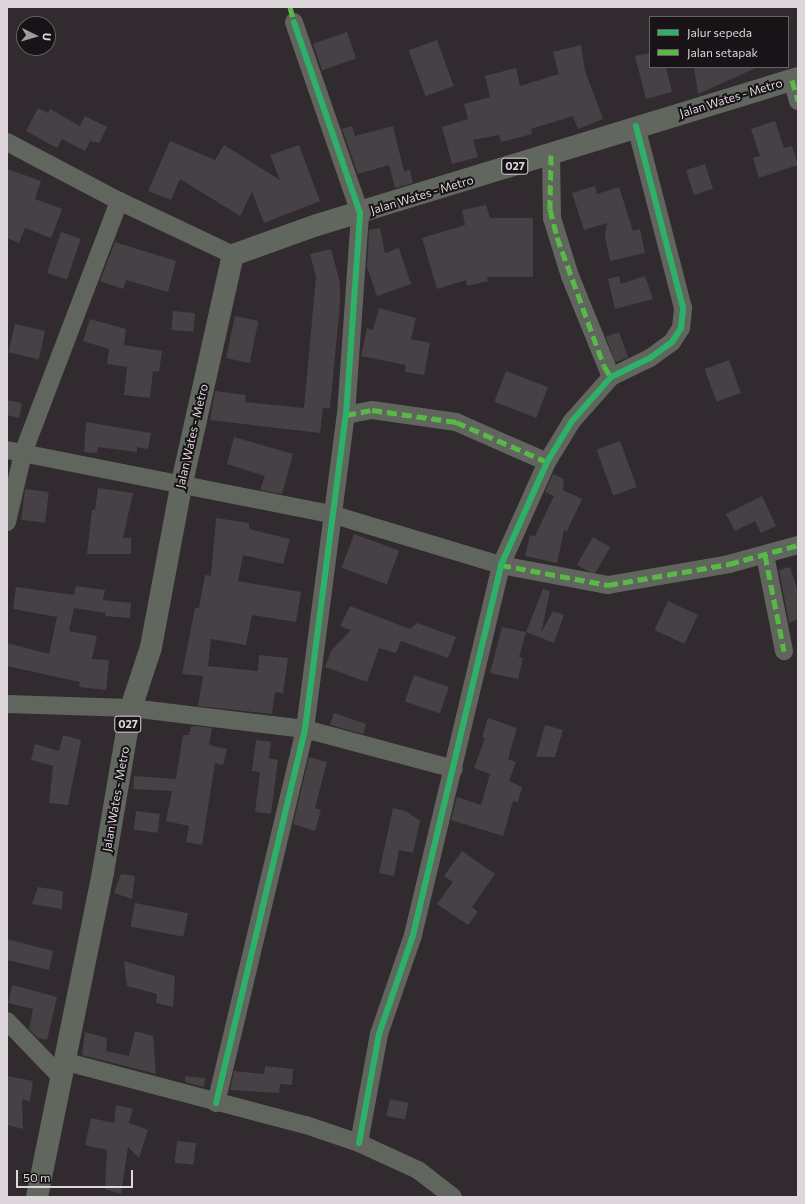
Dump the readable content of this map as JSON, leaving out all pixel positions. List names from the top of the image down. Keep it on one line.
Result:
{"streets":{"main road":["Jalan Wates - Metro","027"]},"legend":["Jalur sepeda","Jalan setapak"],"scale_bar":"50 m","north":"right"}
